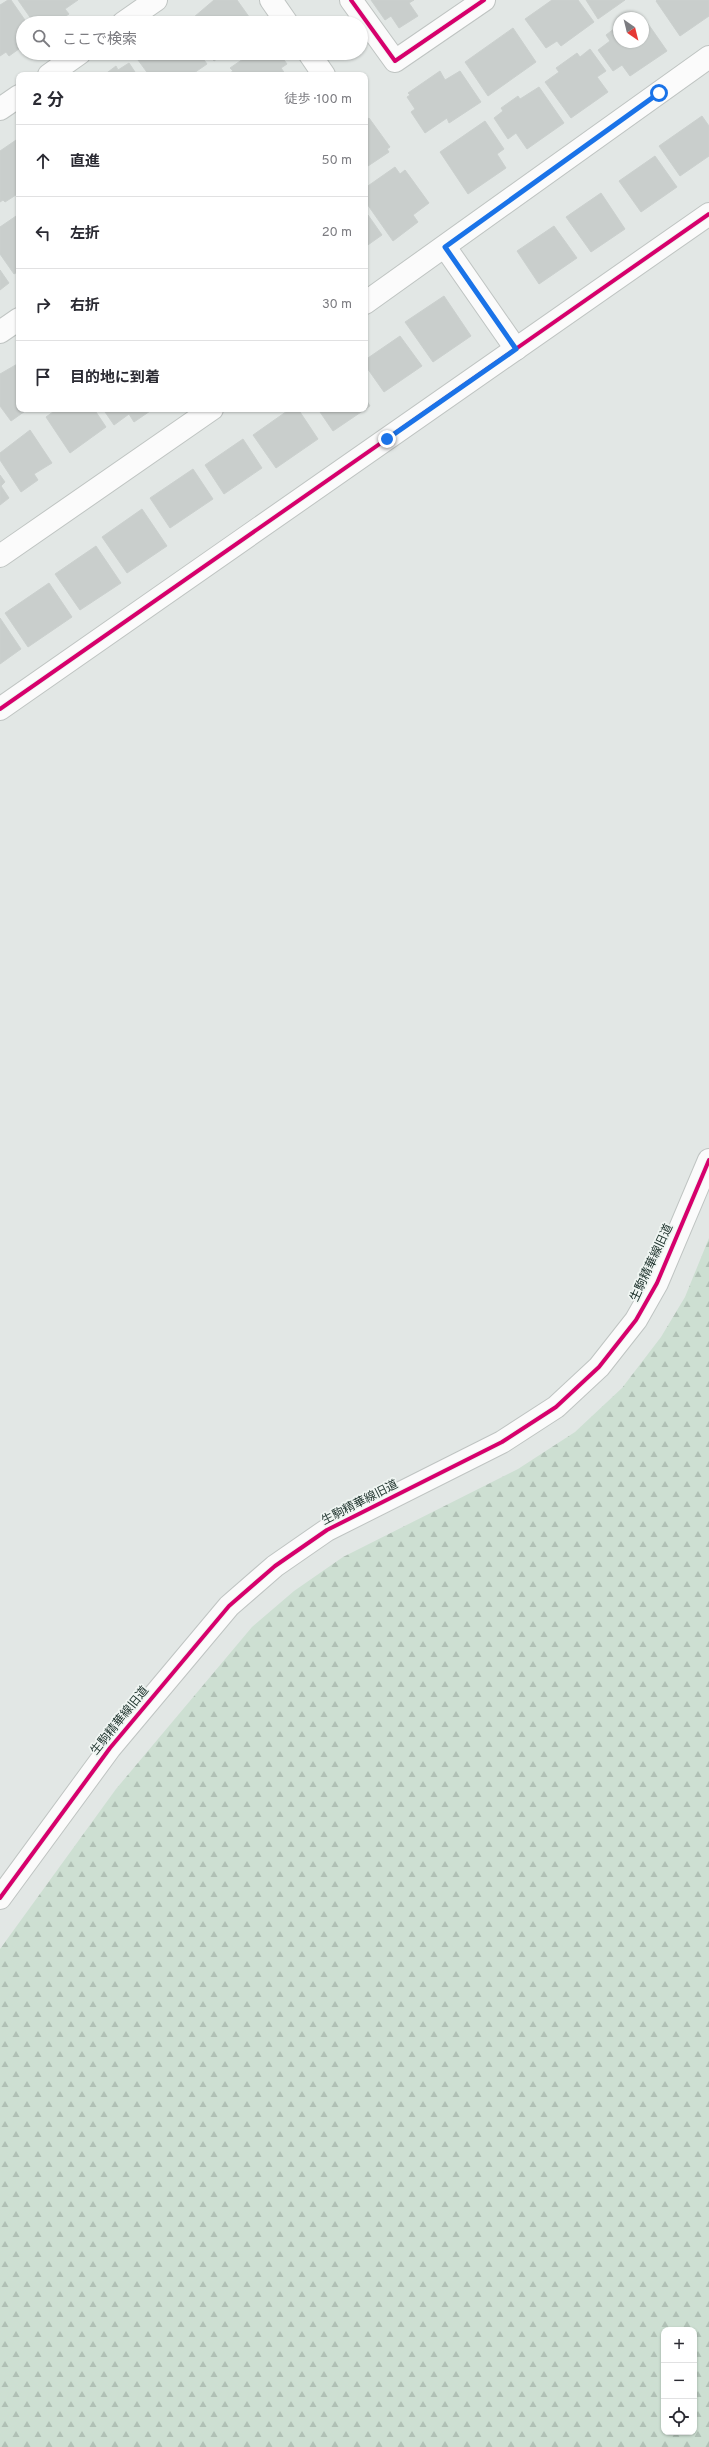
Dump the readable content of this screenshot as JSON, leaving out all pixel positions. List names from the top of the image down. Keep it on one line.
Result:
{"streets":{"street":["生駒精華線旧道"]},"north":"bottom right","page":{"search":"ここで検索","heading":["2 分","徒歩 · 100 m"],"list":[["直進","50 m"],["左折","20 m"],["右折","30 m"],"目的地に到着"],"map_buttons":["+","−"]}}
